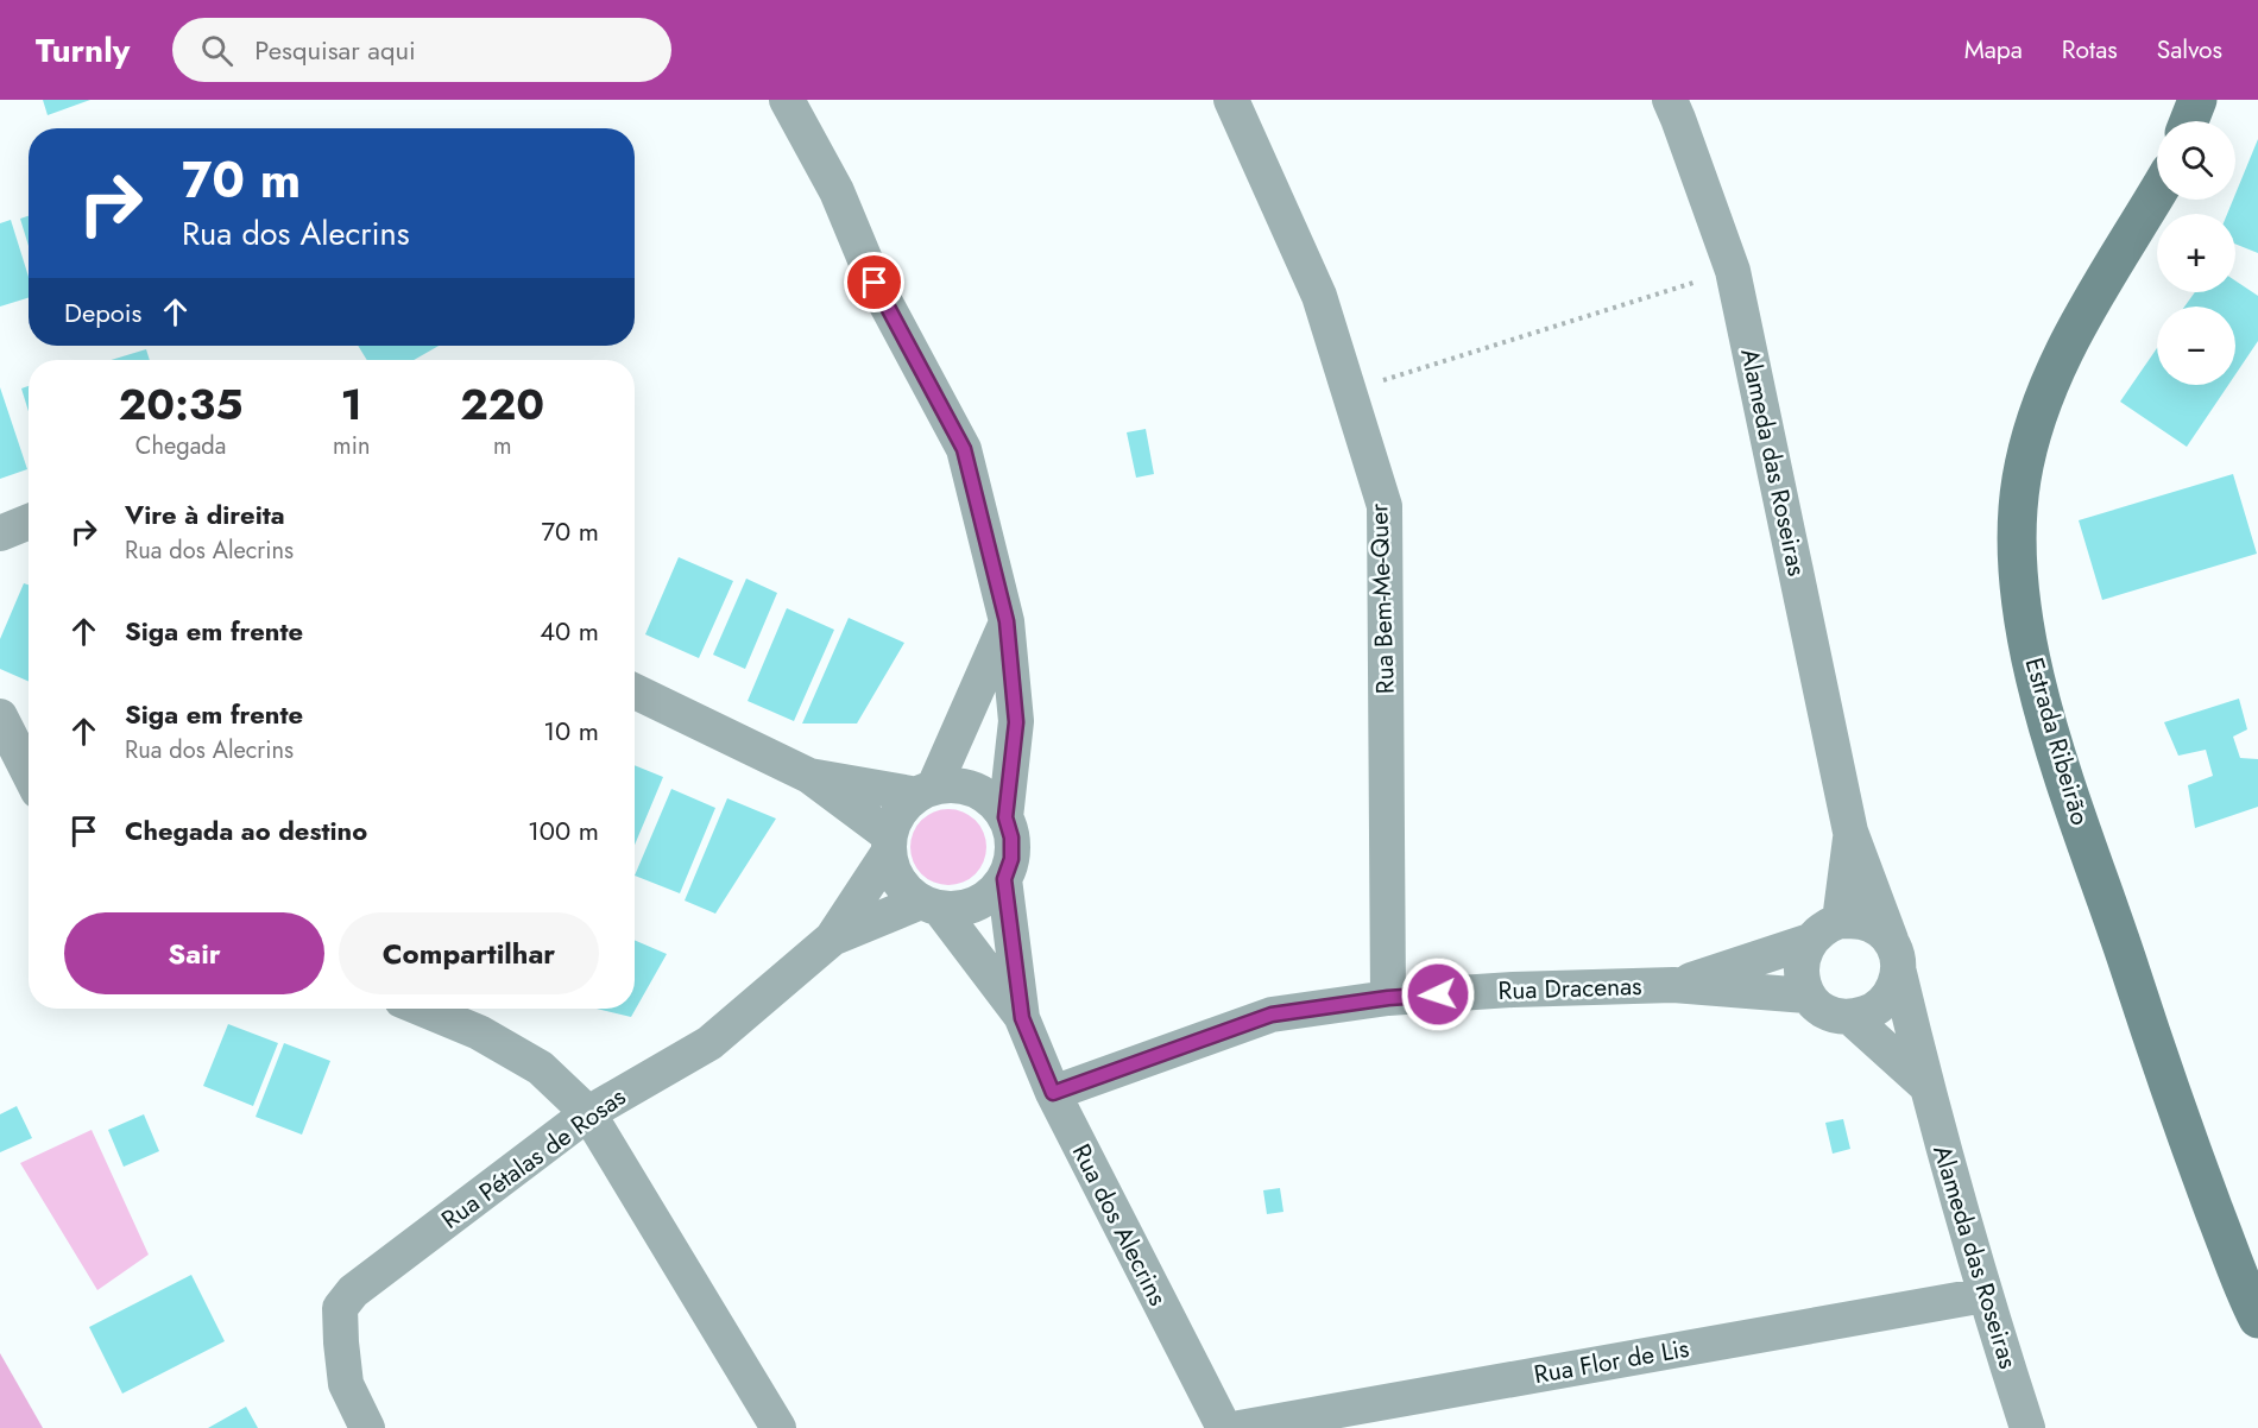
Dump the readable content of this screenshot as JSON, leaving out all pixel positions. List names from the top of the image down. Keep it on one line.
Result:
{"streets":{"street":["Alameda das Roseiras","Rua Bem-Me-Quer","Estrada Ribeirão","Rua Dracenas","Rua Pétalas de Rosas","Rua dos Alecrins","Rua Flor de Lis"]},"crossings":[["Alameda das Roseiras","Rua Dracenas"],["Alameda das Roseiras","Rua Flor de Lis"],["Rua Bem-Me-Quer","Rua Dracenas"],["Rua Dracenas","Rua dos Alecrins"],["Rua Pétalas de Rosas","Rua dos Alecrins"]],"page":{"header":"Turnly","search":"Pesquisar aqui","nav":["Mapa","Rotas","Salvos"],"map_buttons":["+","−"],"turn":["70 m","Rua dos Alecrins"],"then":"Depois","eta":["20:35","Chegada","1","min","220","m"],"list":[{"name":"Vire à direita","note":"Rua dos Alecrins","value":"70 m"},{"name":"Siga em frente","value":"40 m"},{"name":"Siga em frente","note":"Rua dos Alecrins","value":"10 m"},{"name":"Chegada ao destino","value":"100 m"}],"buttons":["Sair","Compartilhar"]}}
